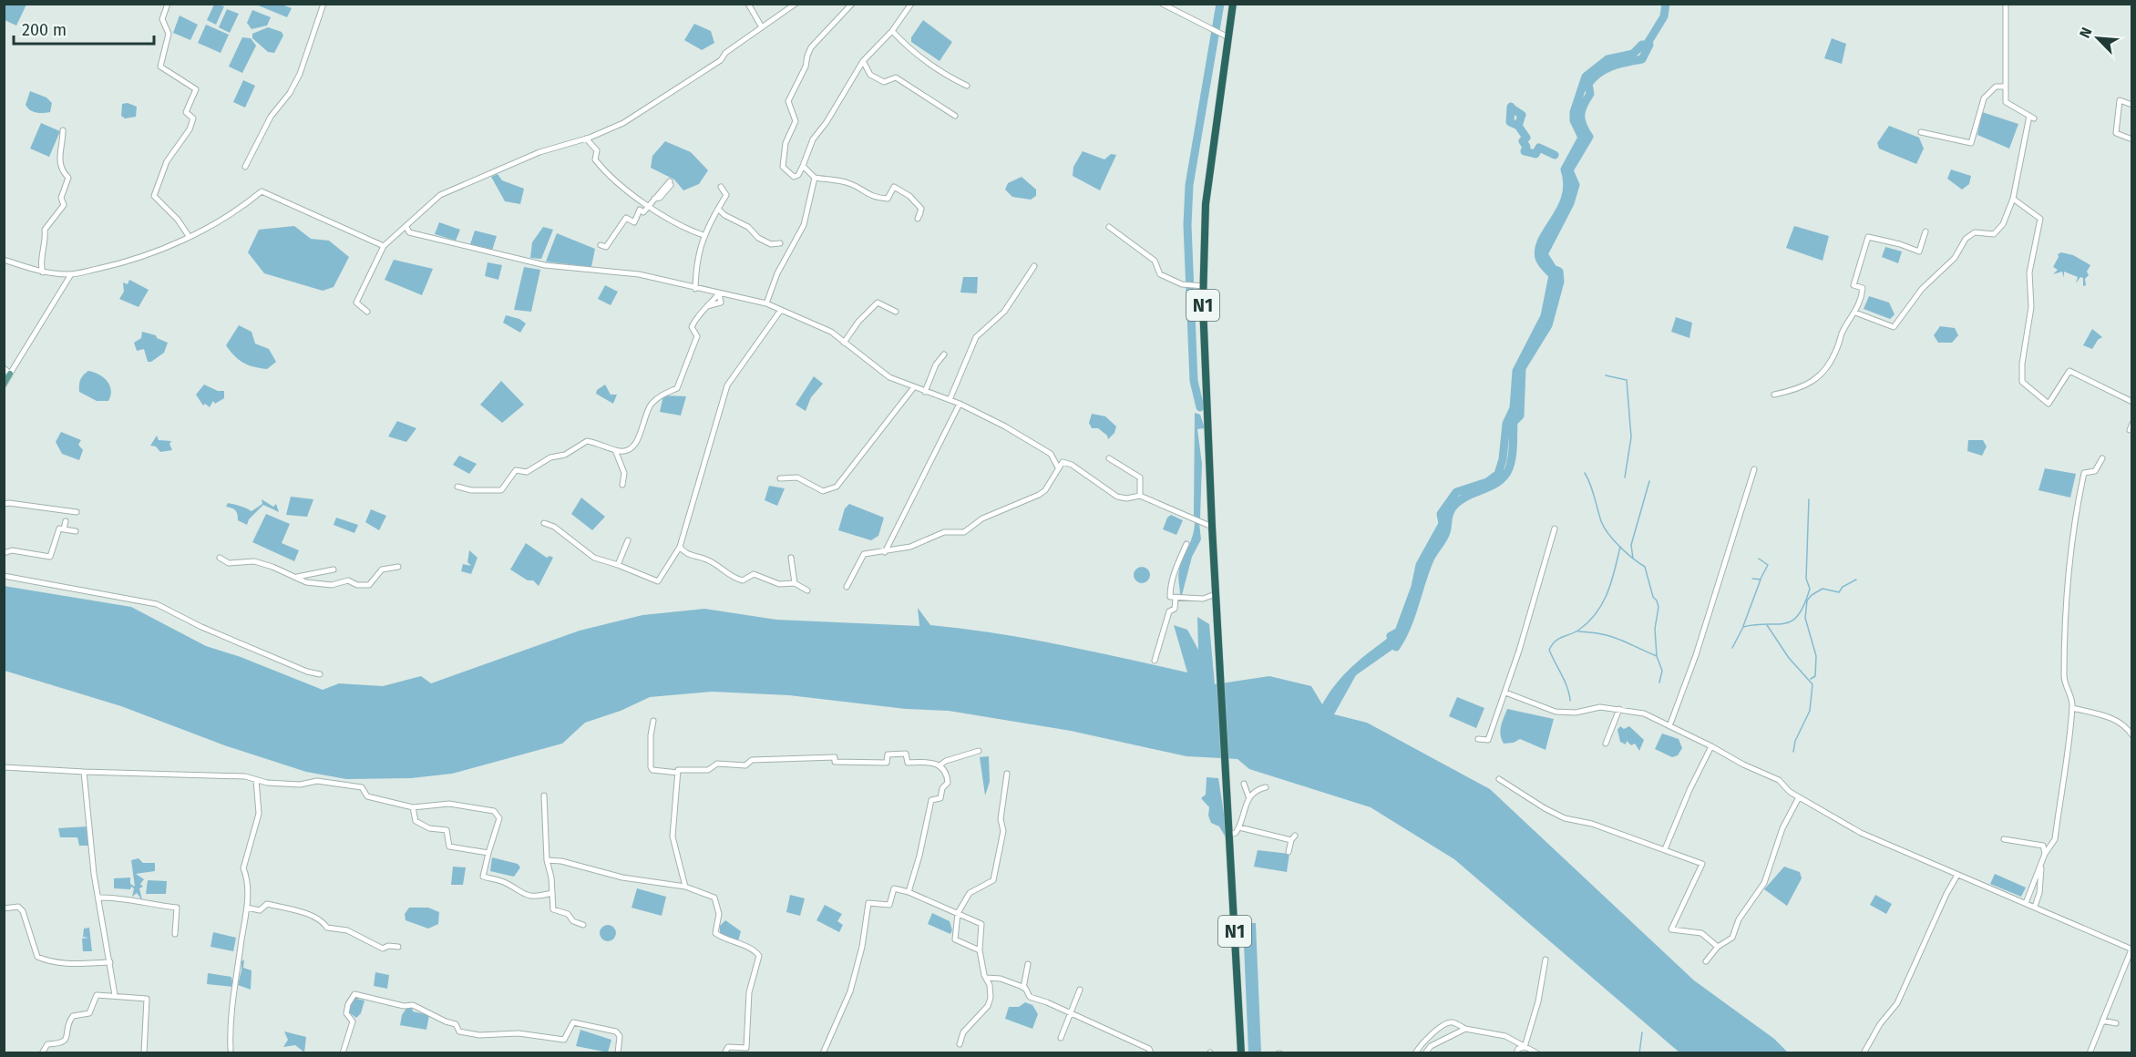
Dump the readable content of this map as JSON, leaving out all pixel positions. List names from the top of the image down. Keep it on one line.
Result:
{"streets":{"highway":["N1"]},"scale_bar":"200 m","north":"top left"}
